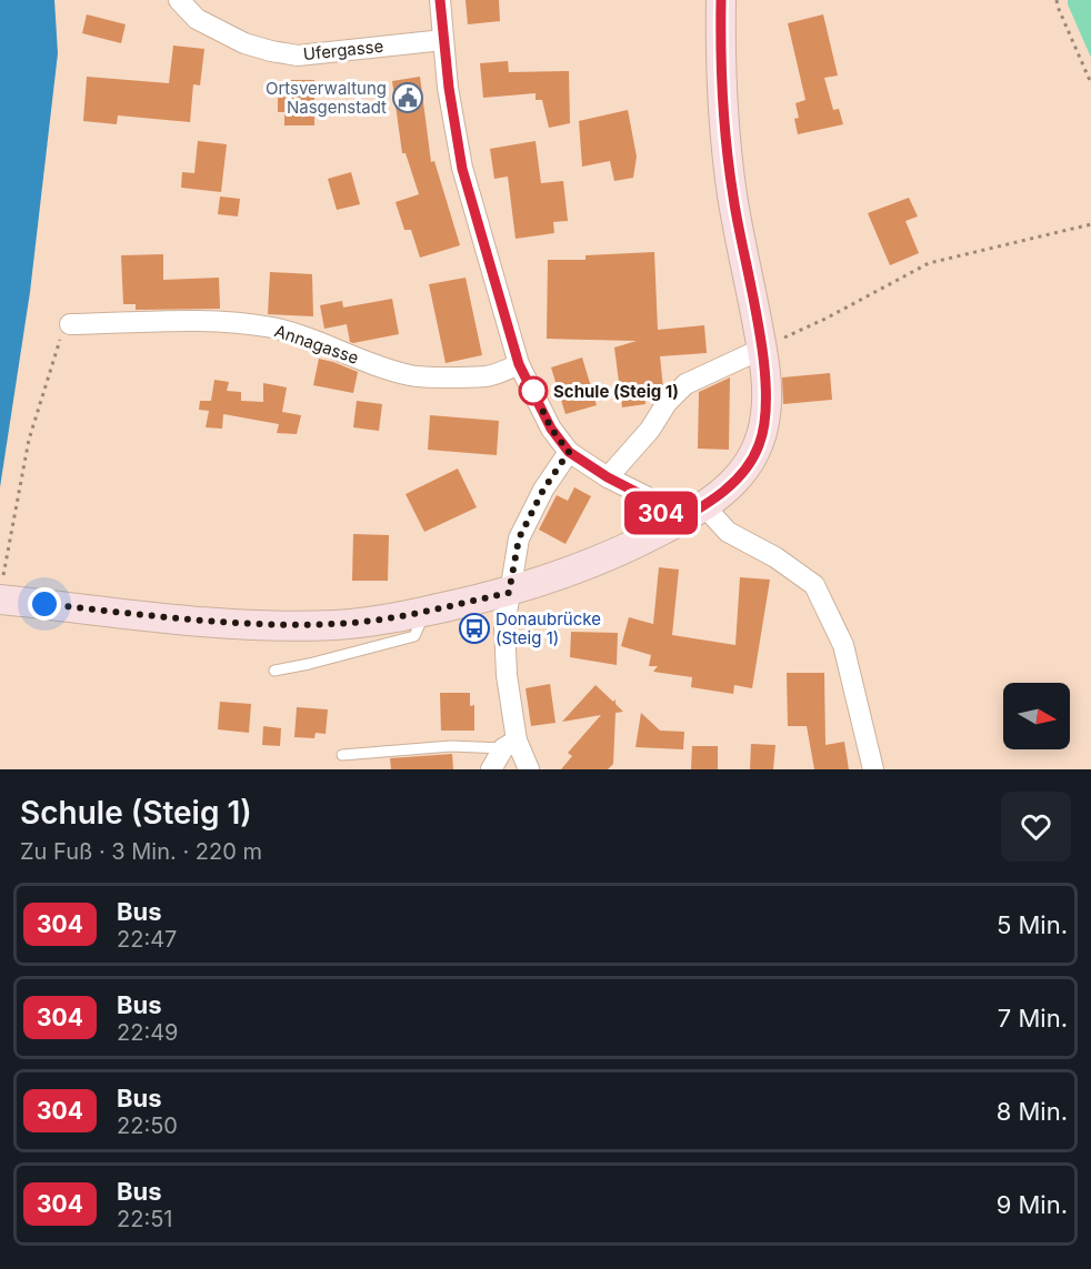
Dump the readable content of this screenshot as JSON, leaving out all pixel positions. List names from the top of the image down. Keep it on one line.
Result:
{"streets":{"street":["Ufergasse","Annagasse"]},"places":{"public building":["Ortsverwaltung Nasgenstadt"],"other":["Schule (Steig 1)"],"bus stop":["Donaubrücke (Steig 1)"]},"lines":["bus line 304"],"north":"right","page":{"on_map":"304","heading":["Schule (Steig 1)","Zu Fuß · 3 Min. · 220 m"],"list":[{"mark":"304","name":"Bus","note":"22:47","value":"5 Min."},{"mark":"304","name":"Bus","note":"22:49","value":"7 Min."},{"mark":"304","name":"Bus","note":"22:50","value":"8 Min."},{"mark":"304","name":"Bus","note":"22:51","value":"9 Min."}]}}
